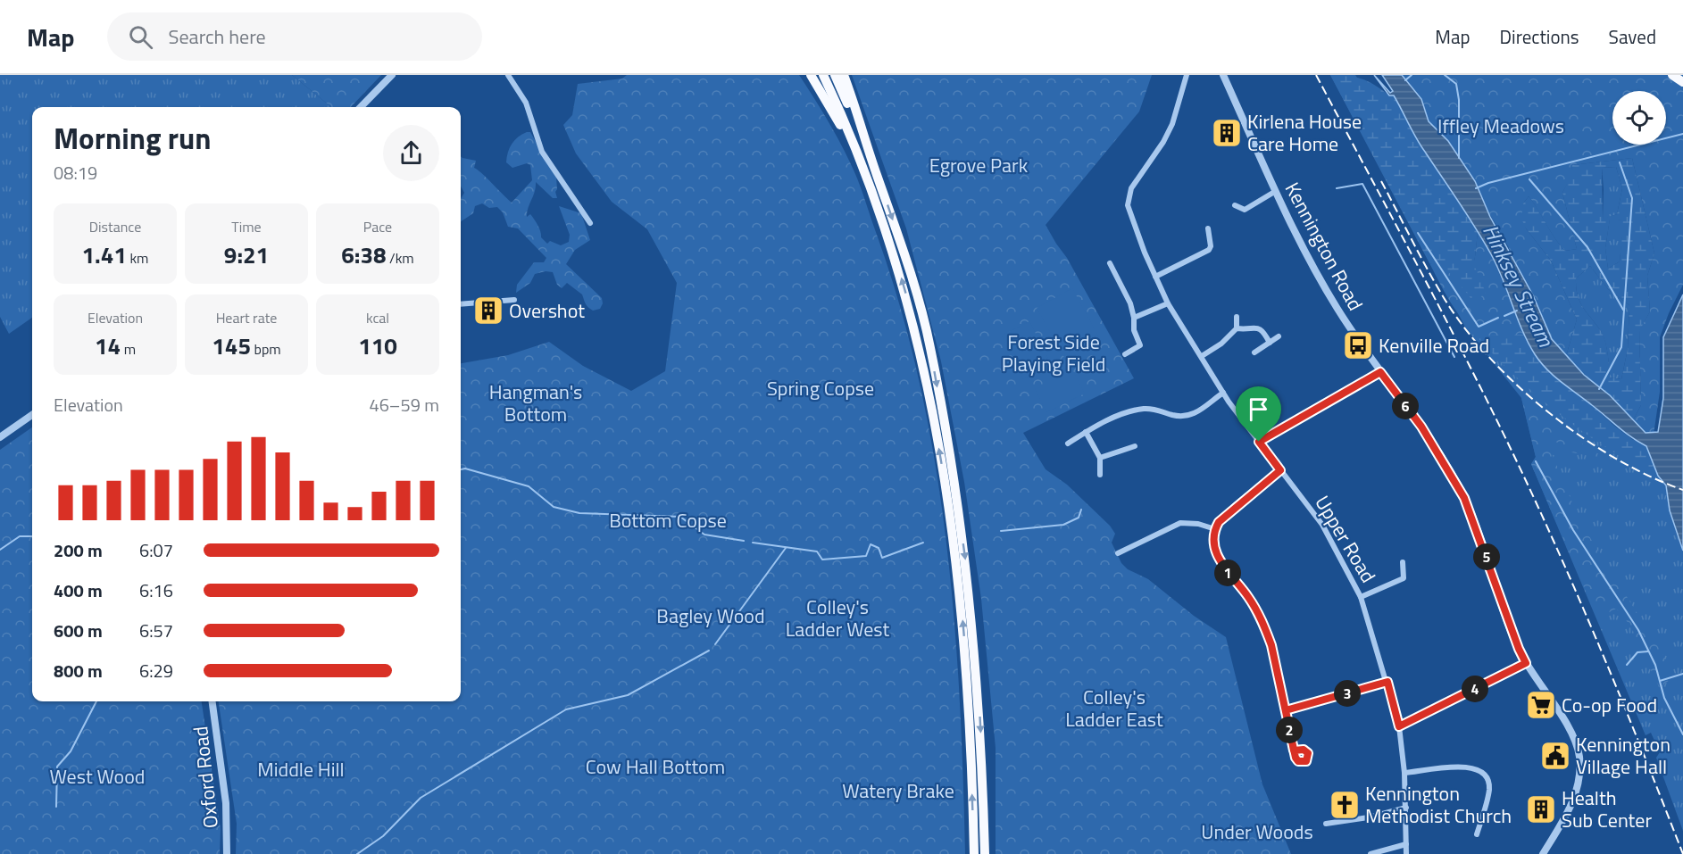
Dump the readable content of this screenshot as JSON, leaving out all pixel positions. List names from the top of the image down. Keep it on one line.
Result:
{"streets":{"street":["Kennington Road","Upper Road","Oxford Road"]},"water":["Hinksey Stream"],"parks":["Iffley Meadows","Egrove Park","Forest Side Playing Field","Spring Copse","Hangman's Bottom","Bottom Copse","Colley's Ladder West","Bagley Wood","Colley's Ladder East","Cow Hall Bottom","Middle Hill","West Wood","Watery Brake","Under Woods"],"places":{"building":["Kirlena House Care Home","Overshot","Health Sub Center"],"bus stop":["Kenville Road"],"supermarket":["Co-op Food"],"public building":["Kennington Village Hall"],"church":["Kennington Methodist Church"]},"page":{"header":"Map","search":"Search here","nav":["Map","Directions","Saved"],"heading":["Morning run","08:19"],"stats":[["Distance","1.41 km"],["Time","9:21"],["Pace","6:38 /km"],["Elevation","14 m"],["Heart rate","145 bpm"],["kcal","110"]],"chart":["Elevation","46–59 m"],"pins":["6","5","1","4","3","2"],"list":[{"name":"200 m","note":"6:07"},{"name":"400 m","note":"6:16"},{"name":"600 m","note":"6:57"},{"name":"800 m","note":"6:29"}]}}
